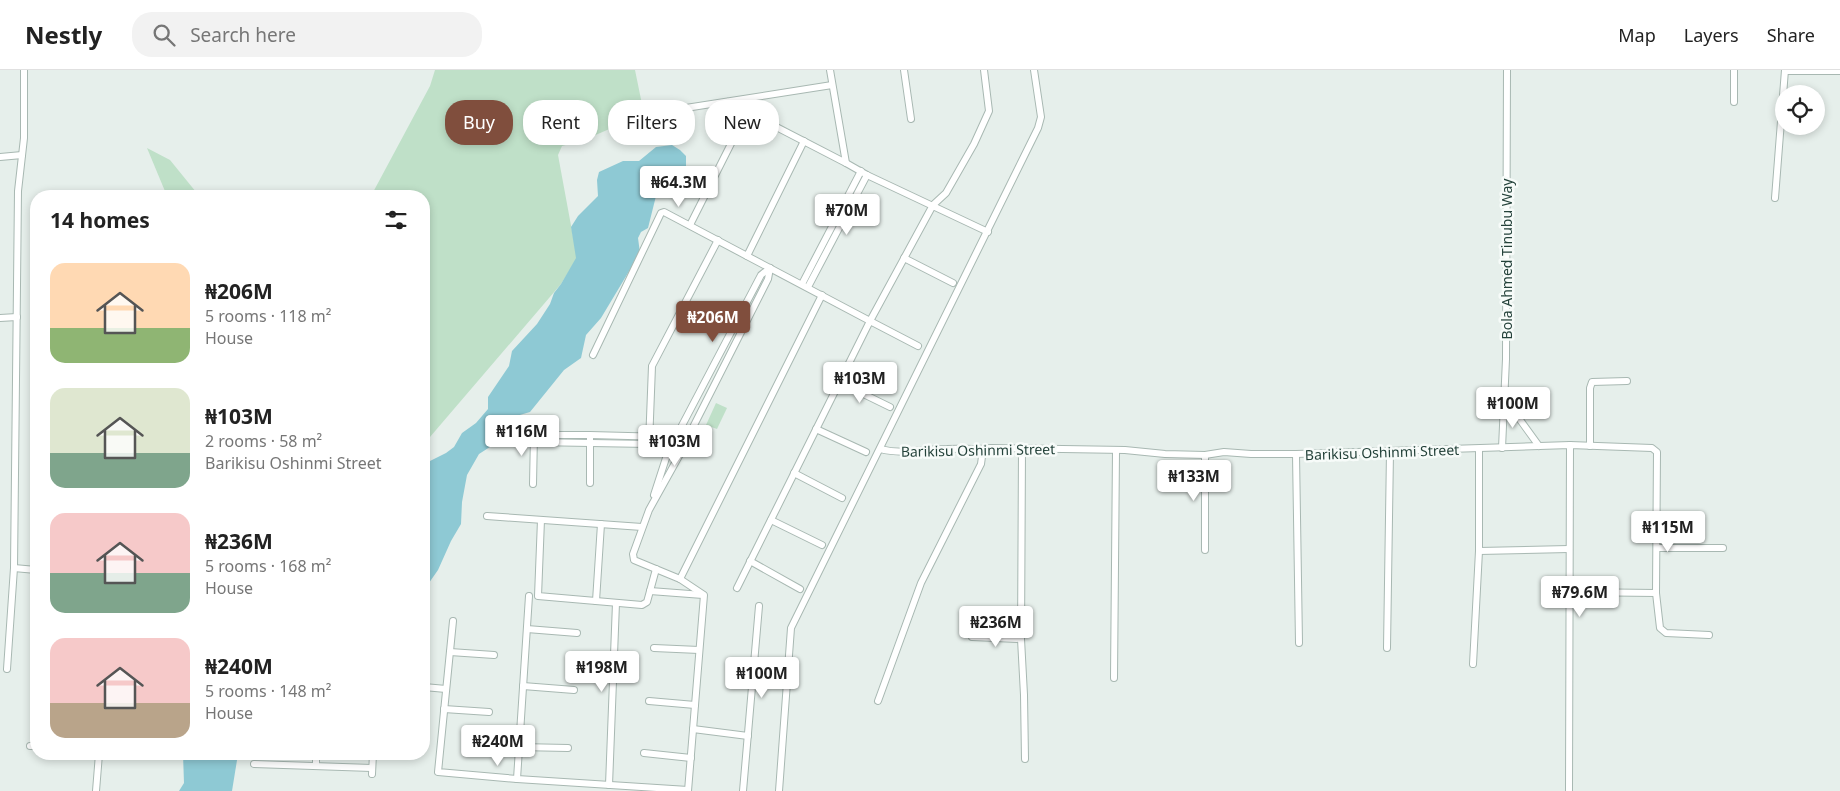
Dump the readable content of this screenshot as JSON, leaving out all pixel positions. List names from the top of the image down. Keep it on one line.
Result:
{"streets":{"street":["Bola Ahmed Tinubu Way","Barikisu Oshinmi Street"]},"crossings":[["Bola Ahmed Tinubu Way","Barikisu Oshinmi Street"]],"page":{"header":"Nestly","search":"Search here","nav":["Map","Layers","Share"],"chip":["Buy","Rent","Filters","New"],"price":["₦64.3M","₦70M","₦206M","₦103M","₦100M","₦116M","₦103M","₦133M","₦115M","₦79.6M","₦236M","₦198M","₦100M","₦240M"],"heading":"14 homes","list":[{"name":"₦206M","note":"5 rooms · 118 m² · House"},{"name":"₦103M","note":"2 rooms · 58 m² · Barikisu Oshinmi Street"},{"name":"₦236M","note":"5 rooms · 168 m² · House"},{"name":"₦240M","note":"5 rooms · 148 m² · House"}]}}
